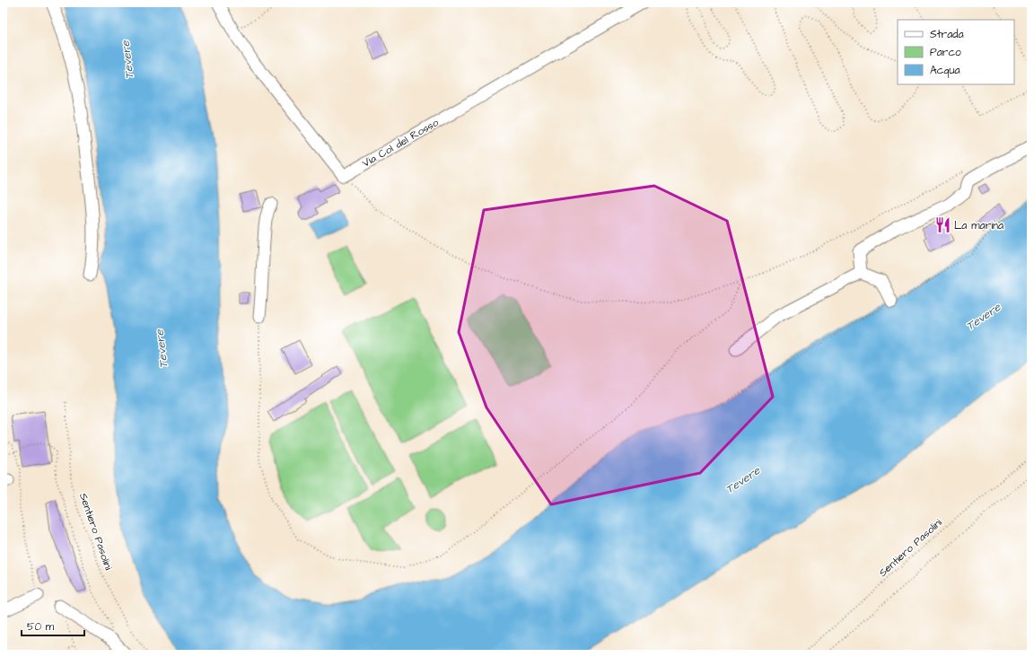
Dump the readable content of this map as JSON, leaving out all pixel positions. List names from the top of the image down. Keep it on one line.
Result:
{"streets":{"street":["Via Col del Rosso"],"path":["Sentiero Pasolini"]},"water":["Tevere"],"places":{"restaurant":["La marina"]},"legend":["Strada","Parco","Acqua"],"scale_bar":"50 m"}
